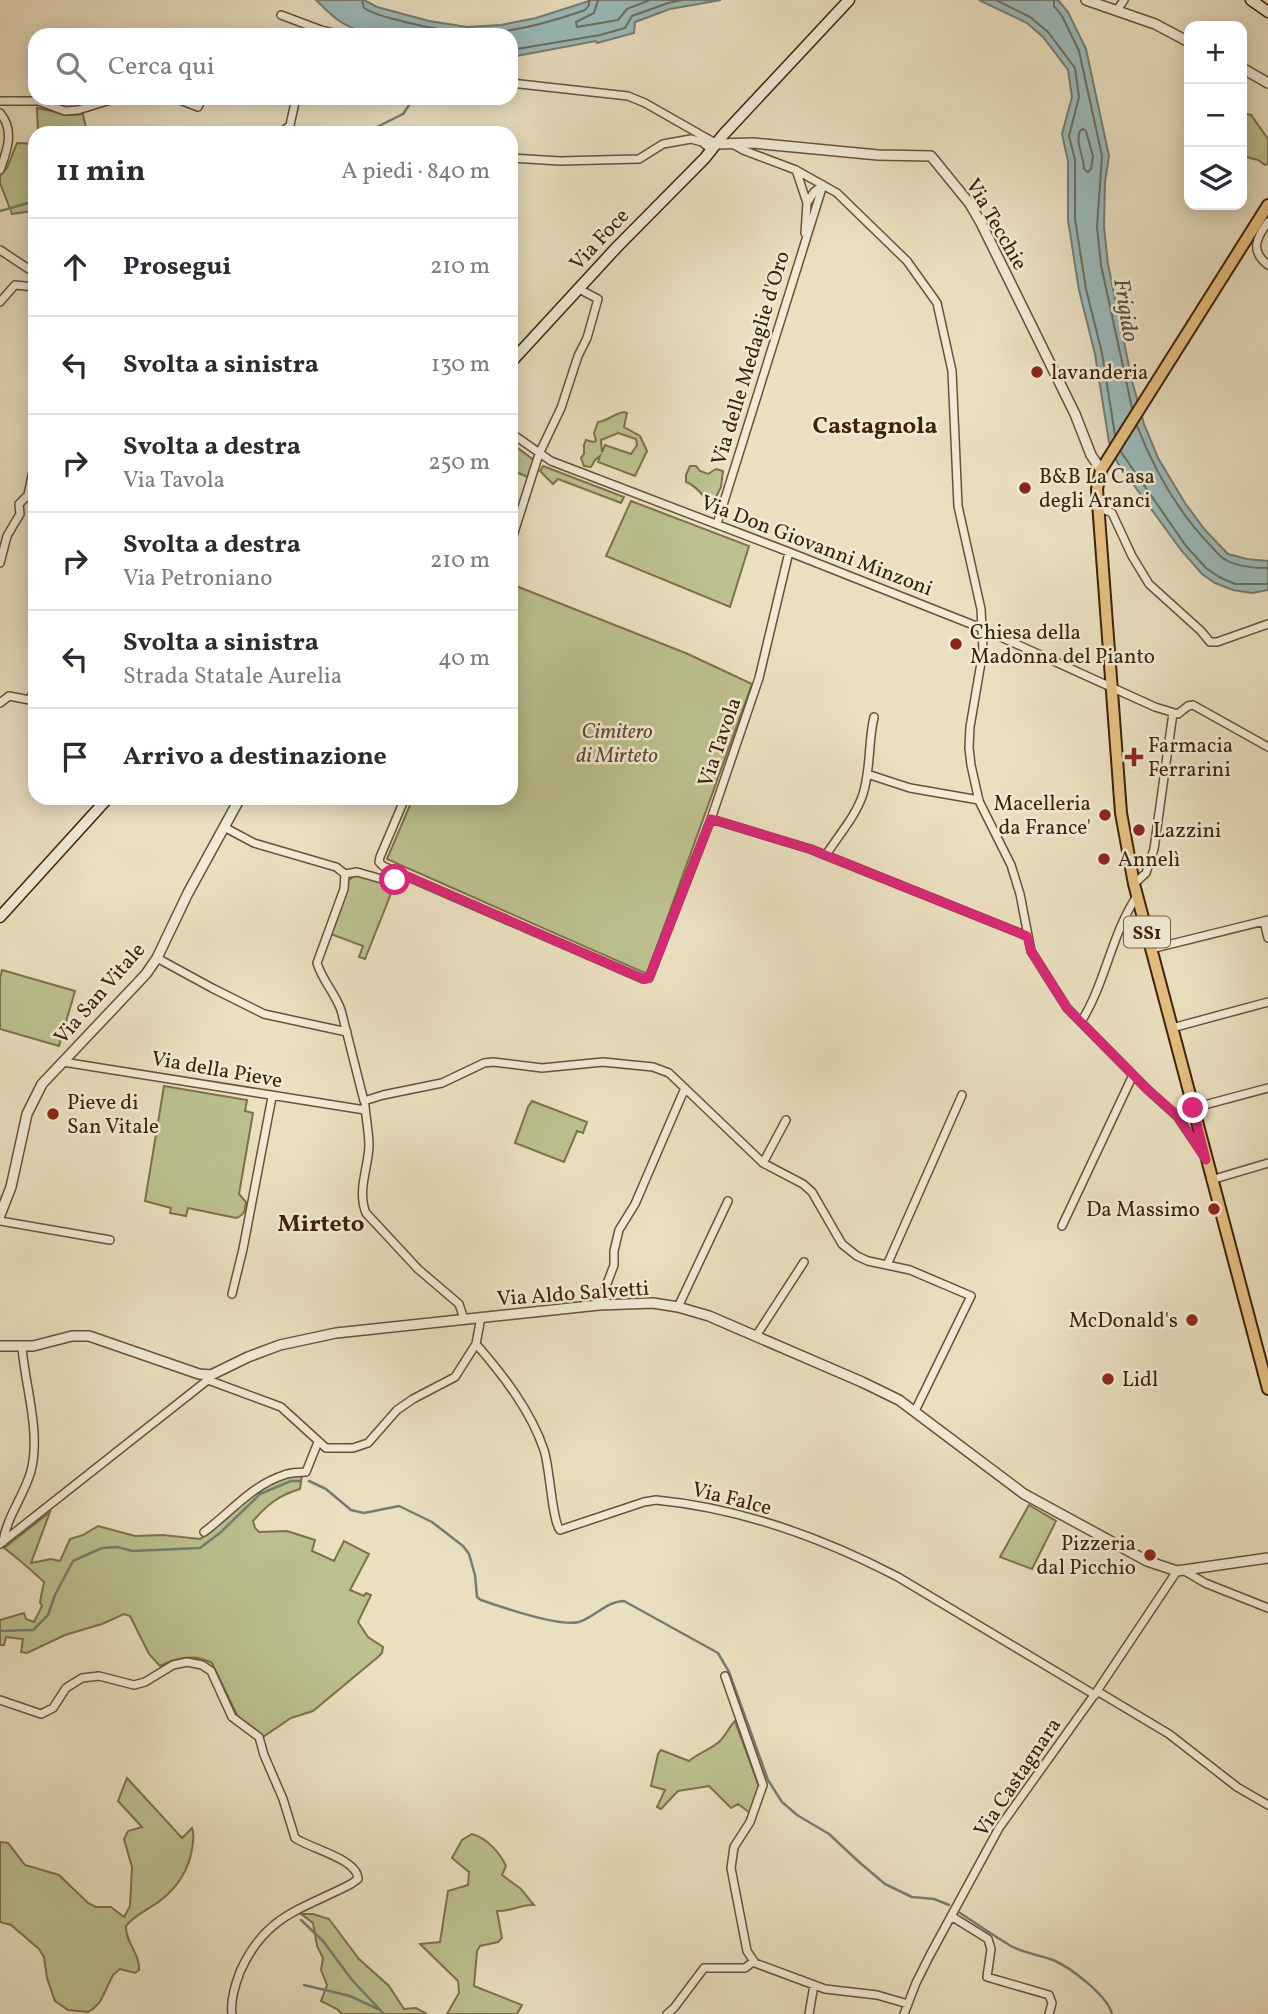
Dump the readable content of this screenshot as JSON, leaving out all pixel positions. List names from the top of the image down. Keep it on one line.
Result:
{"streets":{"main road":["Via Foce","SS1"],"street":["Via Tecchie","Via delle Medaglie d'Oro","Via Don Giovanni Minzoni","Via Tavola","Via San Vitale","Via della Pieve","Via Aldo Salvetti","Via Falce","Via Castagnara"]},"crossings":[["Via Tecchie","Via Foce"],["Via Tecchie","SS1"],["Via delle Medaglie d'Oro","Via Don Giovanni Minzoni"],["Via Don Giovanni Minzoni","Via Tavola"],["Via Don Giovanni Minzoni","SS1"],["Via San Vitale","Via della Pieve"],["Via Aldo Salvetti","Via Castagnara"],["Via Falce","Via Castagnara"]],"districts":["Castagnola","Mirteto"],"water":["Frigido"],"parks":["Cimitero di Mirteto"],"places":{"other":["lavanderia","B&B La Casa degli Aranci","Chiesa della Madonna del Pianto","Macelleria da France'","Lazzini","Annelì","Pieve di San Vitale","Da Massimo","McDonald's","Lidl","Pizzeria dal Picchio"],"health":["Farmacia Ferrarini"]},"page":{"map_buttons":["+","−"],"search":"Cerca qui","heading":["11 min","A piedi · 840 m"],"list":[["Prosegui","210 m"],["Svolta a sinistra","130 m"],["Svolta a destra","Via Tavola","250 m"],["Svolta a destra","Via Petroniano","210 m"],["Svolta a sinistra","Strada Statale Aurelia","40 m"],"Arrivo a destinazione"]}}
